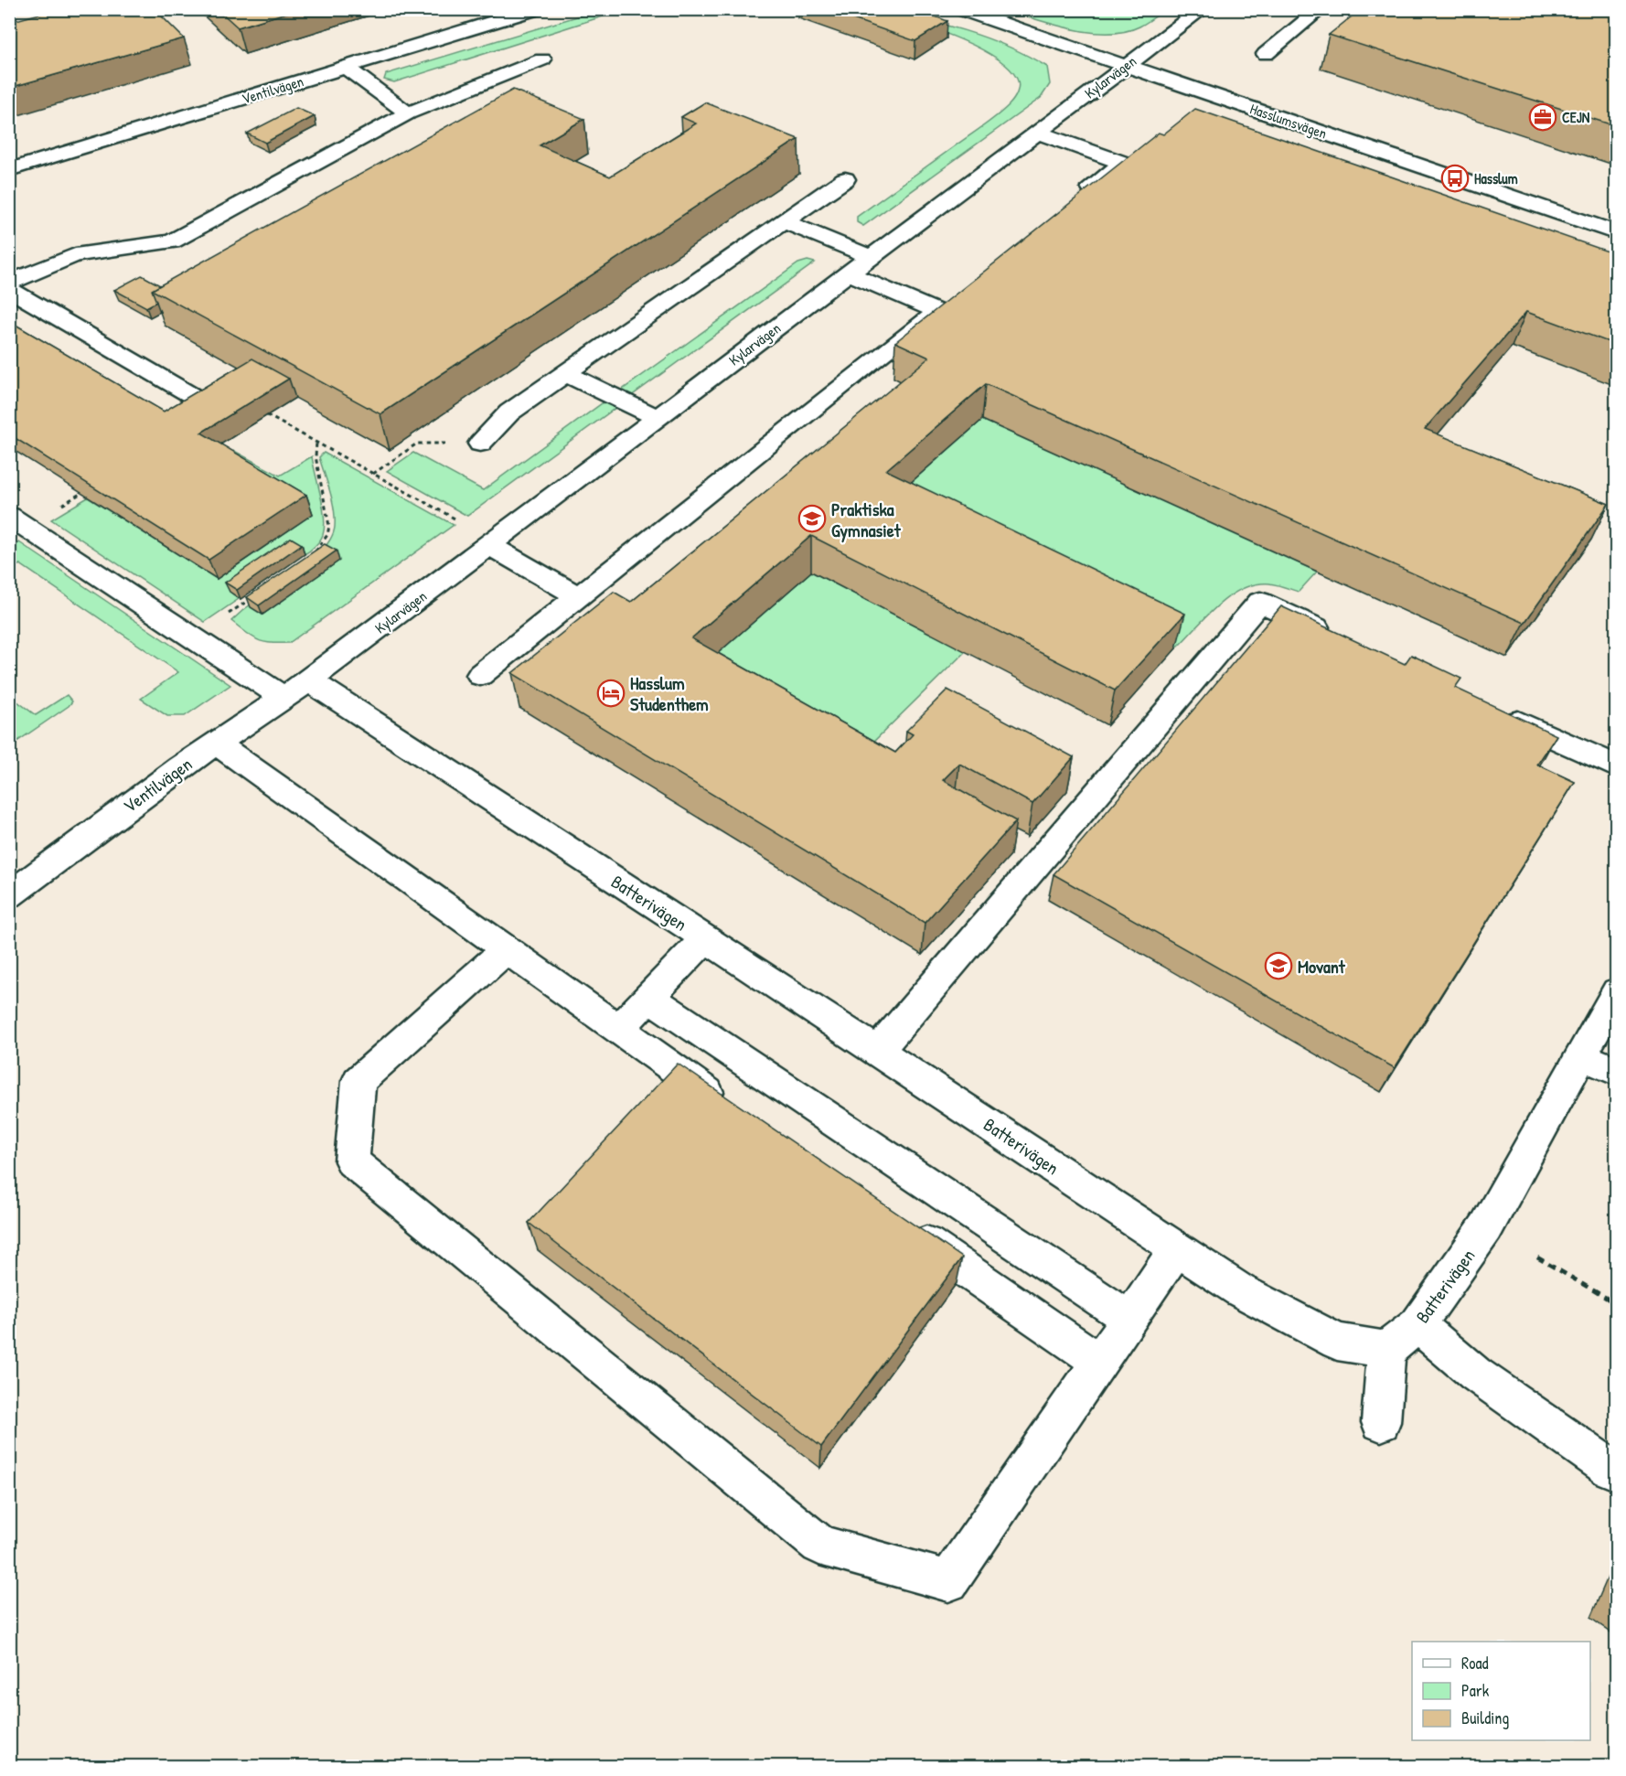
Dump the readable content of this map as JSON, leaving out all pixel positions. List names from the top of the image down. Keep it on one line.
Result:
{"streets":{"street":["Kylarvägen","Ventilvägen","Hasslumsvägen","Batterivägen"]},"crossings":[["Kylarvägen","Ventilvägen"],["Kylarvägen","Hasslumsvägen"],["Kylarvägen","Batterivägen"],["Ventilvägen","Batterivägen"]],"places":{"office":["CEJN"],"bus stop":["Hasslum"],"school or university":["Praktiska Gymnasiet","Movant"],"hotel":["Hasslum Studenthem"]},"legend":["Road","Park","Building"]}
